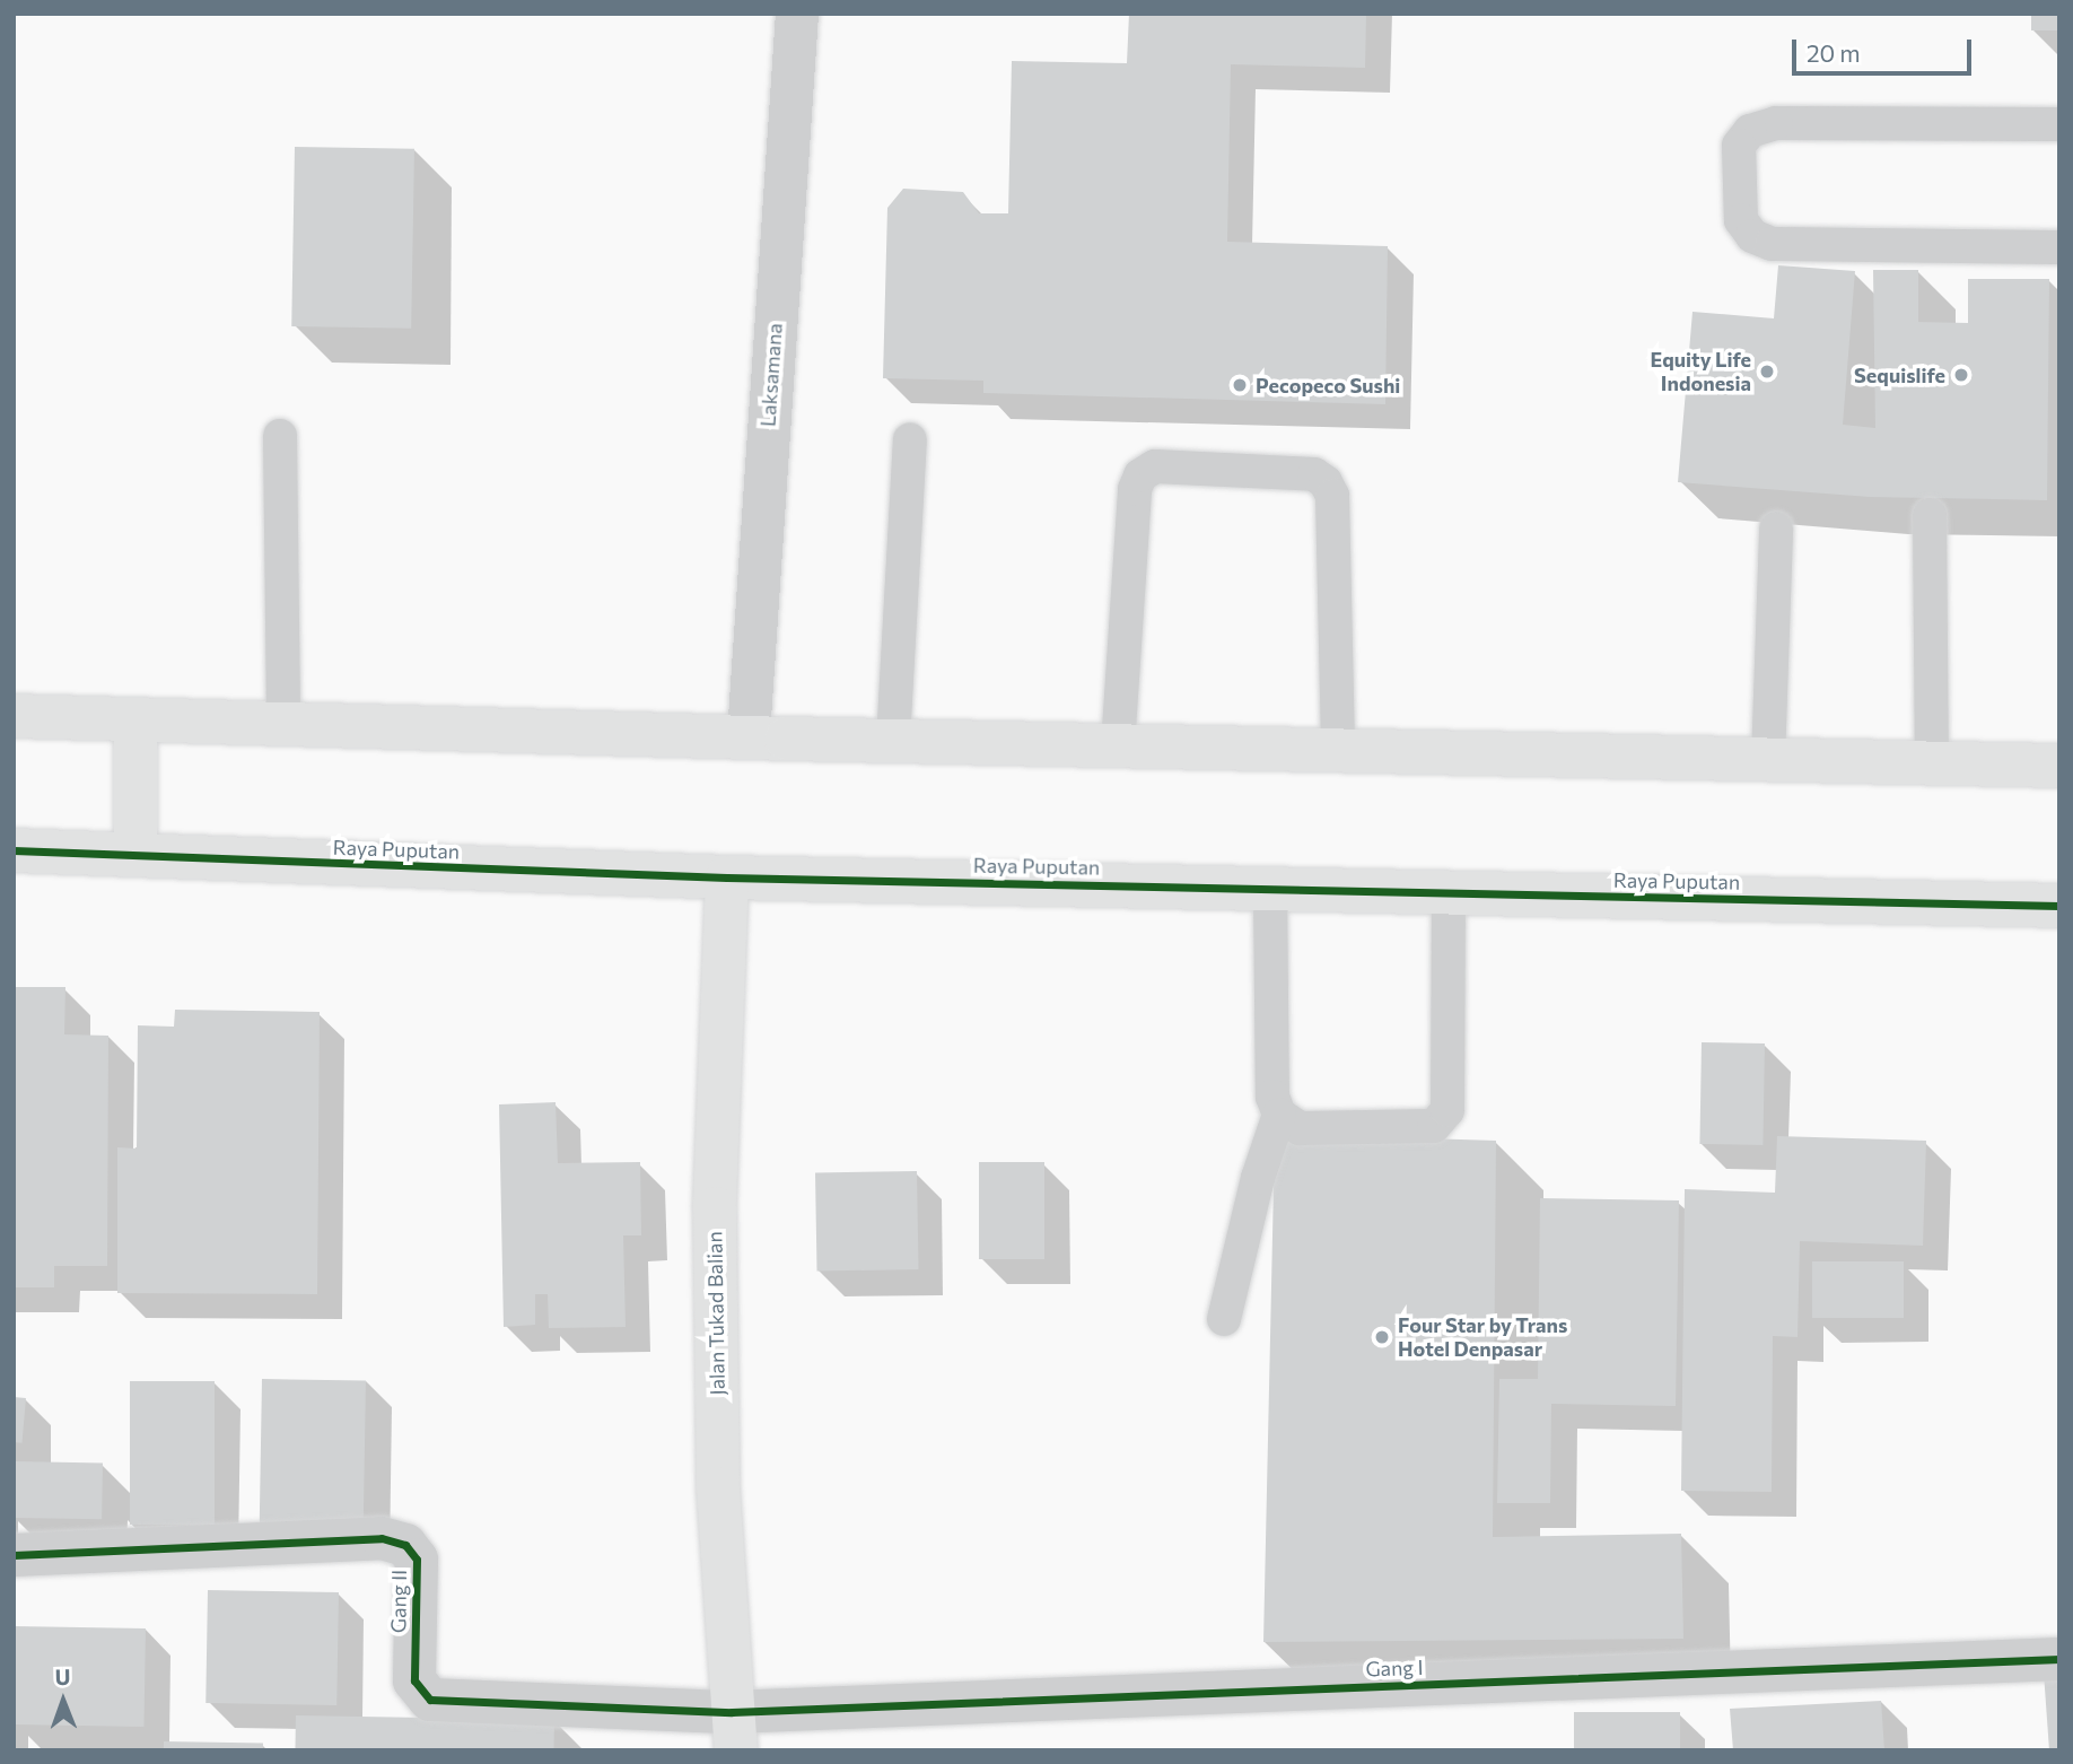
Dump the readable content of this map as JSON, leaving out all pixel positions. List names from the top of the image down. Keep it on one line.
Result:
{"streets":{"main road":["Raya Puputan","Jalan Tukad Balian"],"street":["Laksamana","Gang II","Gang I"]},"crossings":[["Raya Puputan","Jalan Tukad Balian"],["Jalan Tukad Balian","Gang II"],["Jalan Tukad Balian","Gang I"],["Gang II","Gang I"]],"places":["Equity Life Indonesia","Sequislife","Pecopeco Sushi","Four Star by Trans Hotel Denpasar"],"scale_bar":"20 m","north":"top"}
